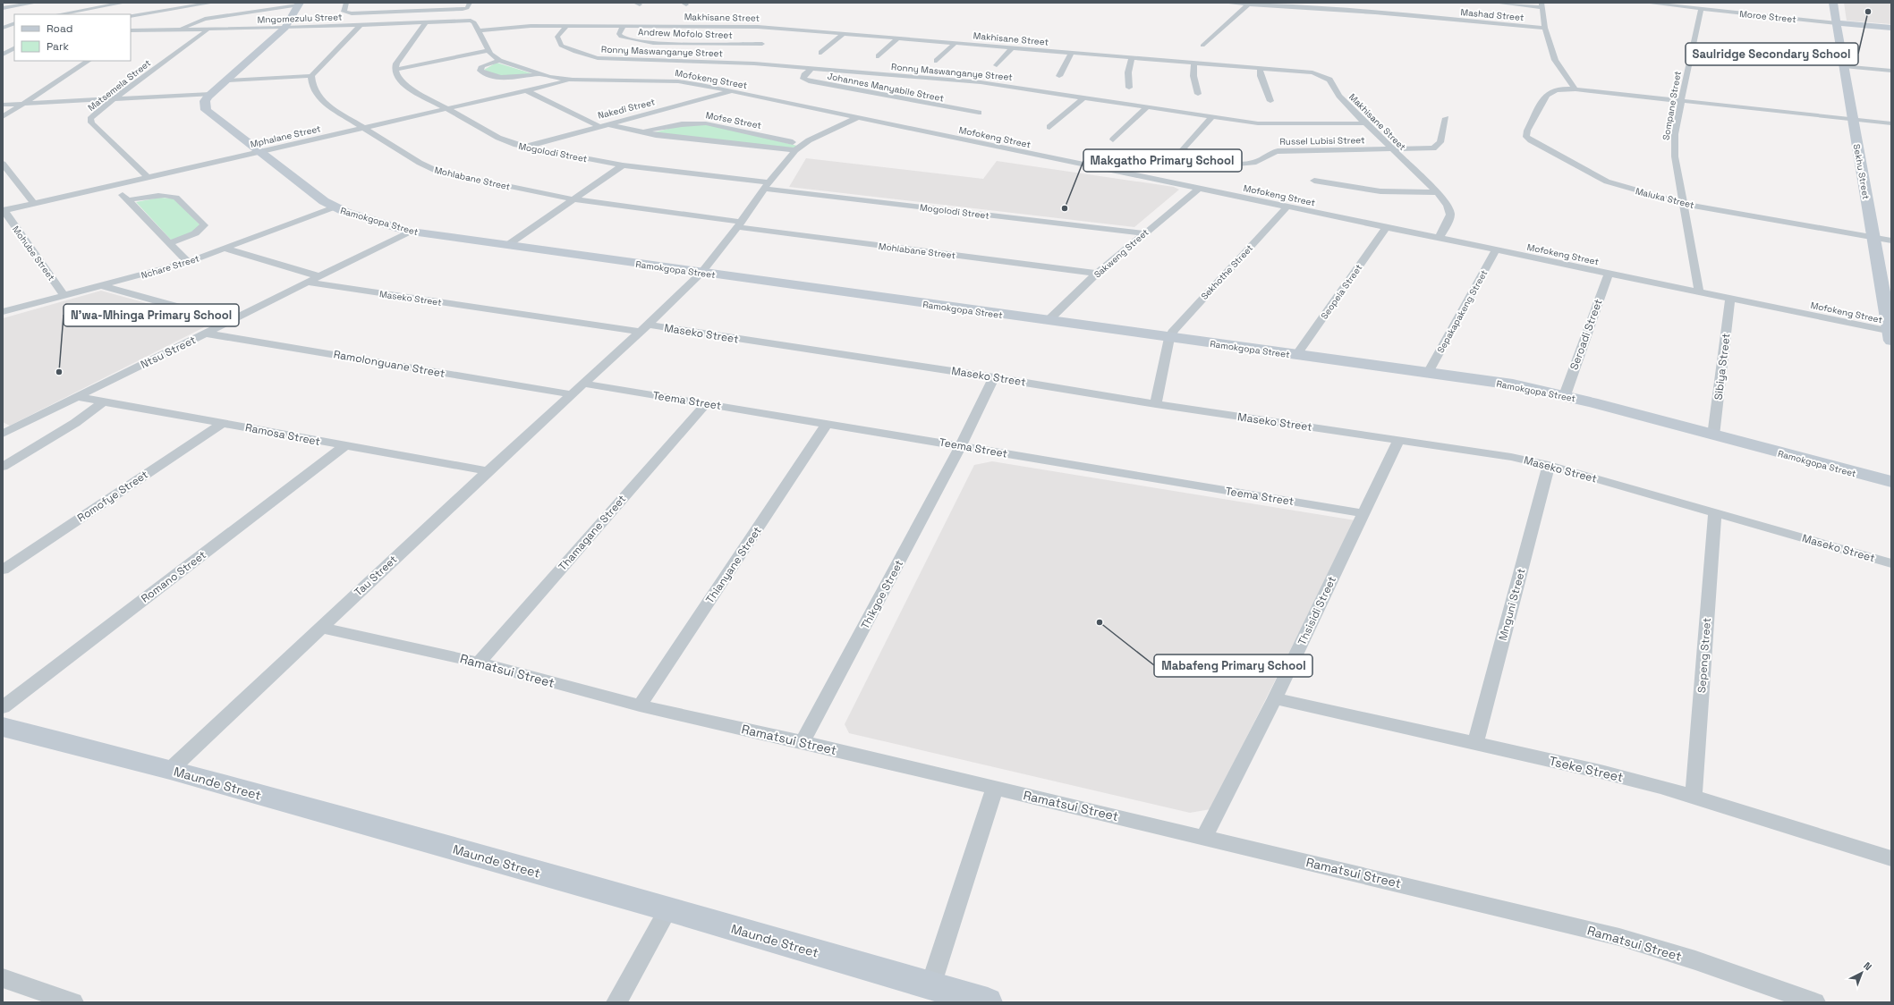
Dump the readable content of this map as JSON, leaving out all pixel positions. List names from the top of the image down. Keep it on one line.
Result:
{"streets":{"street":["Mashad Street","Moroe Street","Makhisane Street","Mngomezulu Street","Andrew Mofolo Street","Ronny Maswanganye Street","Mofokeng Street","Matsemela Street","Johannes Manyabile Street","Sompane Street","Nakedi Street","Mofse Street","Mphalane Street","Russel Lubisi Street","Mogolodi Street","Sekhu Street","Mohlabane Street","Maluka Street","Ramokgopa Street","Mohube Street","Sakweng Street","Nchare Street","Sekhothe Street","Seopela Street","Maseko Street","Sepakapakeng Street","Seroadi Street","Ntsu Street","Ramolonguane Street","Sibiya Street","Teema Street","Ramosa Street","Romofye Street","Thamagane Street","Thianyane Street","Tau Street","Romano Street","Thikgoe Street","Mnguni Street","Thsisidi Street","Sepeng Street","Ramatsui Street","Tseke Street","Maunde Street"]},"crossings":[["Moroe Street","Sompane Street"],["Moroe Street","Sekhu Street"],["Makhisane Street","Andrew Mofolo Street"],["Makhisane Street","Ronny Maswanganye Street"],["Makhisane Street","Mofokeng Street"],["Makhisane Street","Russel Lubisi Street"],["Mngomezulu Street","Mofokeng Street"],["Mngomezulu Street","Matsemela Street"],["Ronny Maswanganye Street","Johannes Manyabile Street"],["Ronny Maswanganye Street","Russel Lubisi Street"],["Mofokeng Street","Sompane Street"],["Mofokeng Street","Nakedi Street"],["Mofokeng Street","Mphalane Street"],["Mofokeng Street","Sekhu Street"],["Mofokeng Street","Sakweng Street"],["Mofokeng Street","Sekhothe Street"],["Mofokeng Street","Seopela Street"],["Mofokeng Street","Sepakapakeng Street"],["Mofokeng Street","Seroadi Street"],["Mofokeng Street","Sibiya Street"],["Matsemela Street","Mphalane Street"],["Sompane Street","Maluka Street"],["Nakedi Street","Mofse Street"],["Nakedi Street","Mogolodi Street"],["Mofse Street","Mphalane Street"],["Mofse Street","Tau Street"],["Mphalane Street","Mogolodi Street"],["Mphalane Street","Mohlabane Street"],["Mphalane Street","Ramokgopa Street"],["Mphalane Street","Mohube Street"],["Mogolodi Street","Sakweng Street"],["Mogolodi Street","Tau Street"],["Sekhu Street","Maluka Street"],["Mohlabane Street","Sakweng Street"],["Mohlabane Street","Tau Street"],["Ramokgopa Street","Sakweng Street"],["Ramokgopa Street","Nchare Street"],["Ramokgopa Street","Sekhothe Street"],["Ramokgopa Street","Seopela Street"],["Ramokgopa Street","Sepakapakeng Street"],["Ramokgopa Street","Seroadi Street"],["Ramokgopa Street","Ntsu Street"],["Ramokgopa Street","Sibiya Street"],["Ramokgopa Street","Tau Street"],["Mohube Street","Nchare Street"],["Sekhothe Street","Maseko Street"],["Maseko Street","Ntsu Street"],["Maseko Street","Tau Street"],["Maseko Street","Thikgoe Street"],["Maseko Street","Mnguni Street"],["Maseko Street","Thsisidi Street"],["Maseko Street","Sepeng Street"],["Ntsu Street","Ramolonguane Street"],["Ntsu Street","Ramosa Street"],["Ramolonguane Street","Tau Street"],["Teema Street","Thamagane Street"],["Teema Street","Thianyane Street"],["Teema Street","Tau Street"],["Teema Street","Thikgoe Street"],["Teema Street","Thsisidi Street"],["Ramosa Street","Romofye Street"],["Ramosa Street","Tau Street"],["Ramosa Street","Romano Street"],["Thamagane Street","Ramatsui Street"],["Thianyane Street","Ramatsui Street"],["Tau Street","Ramatsui Street"],["Tau Street","Maunde Street"],["Romano Street","Maunde Street"],["Thikgoe Street","Ramatsui Street"],["Mnguni Street","Tseke Street"],["Thsisidi Street","Ramatsui Street"],["Thsisidi Street","Tseke Street"],["Sepeng Street","Tseke Street"]],"places":["Saulridge Secondary School","Makgatho Primary School","N'wa-Mhinga Primary School","Mabafeng Primary School"],"legend":["Road","Park"],"north":"top right"}
